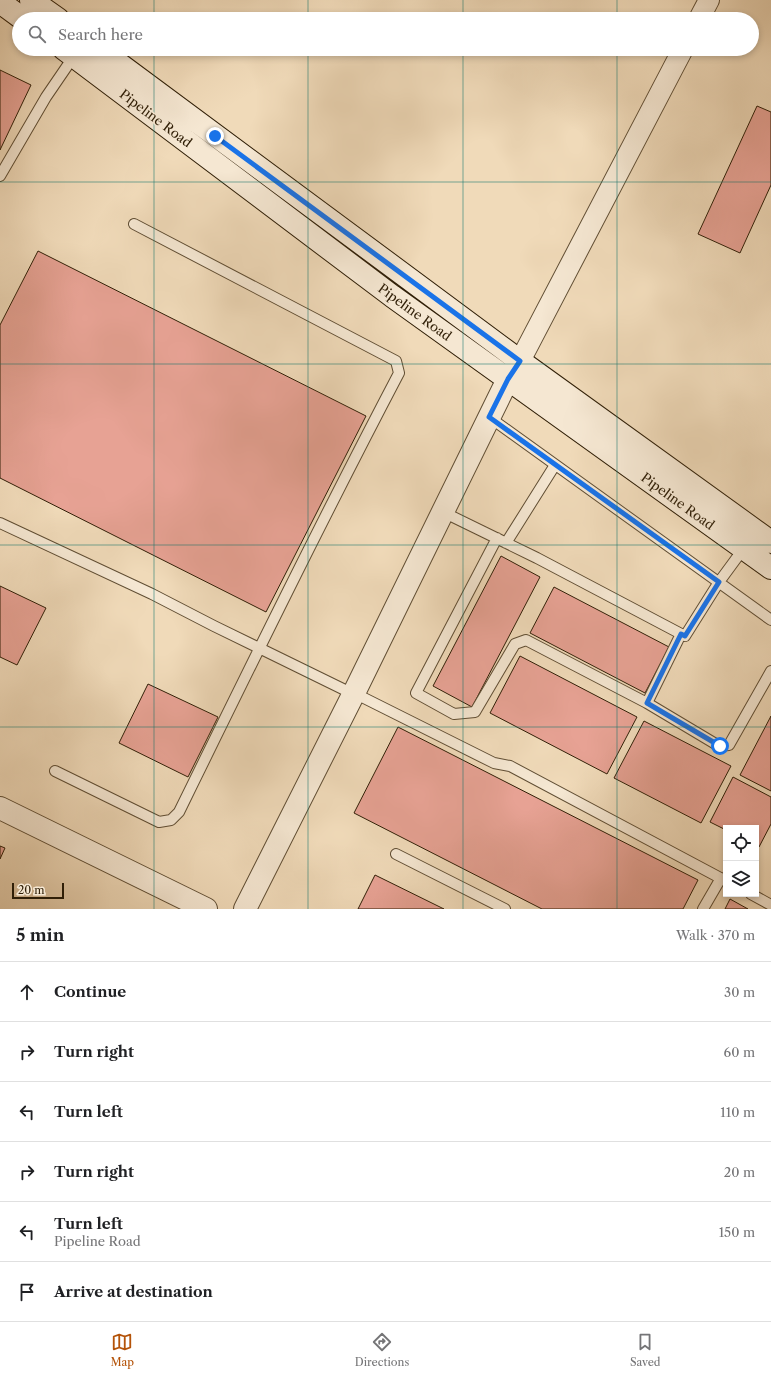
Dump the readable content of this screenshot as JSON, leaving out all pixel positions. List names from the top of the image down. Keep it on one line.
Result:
{"streets":{"main road":["Pipeline Road"]},"scale_bar":"20 m","page":{"search":"Search here","scale":"20 m","heading":["5 min","Walk · 370 m"],"list":[["Continue","30 m"],["Turn right","60 m"],["Turn left","110 m"],["Turn right","20 m"],["Turn left","Pipeline Road","150 m"],"Arrive at destination"],"nav":["Map","Directions","Saved"]}}
